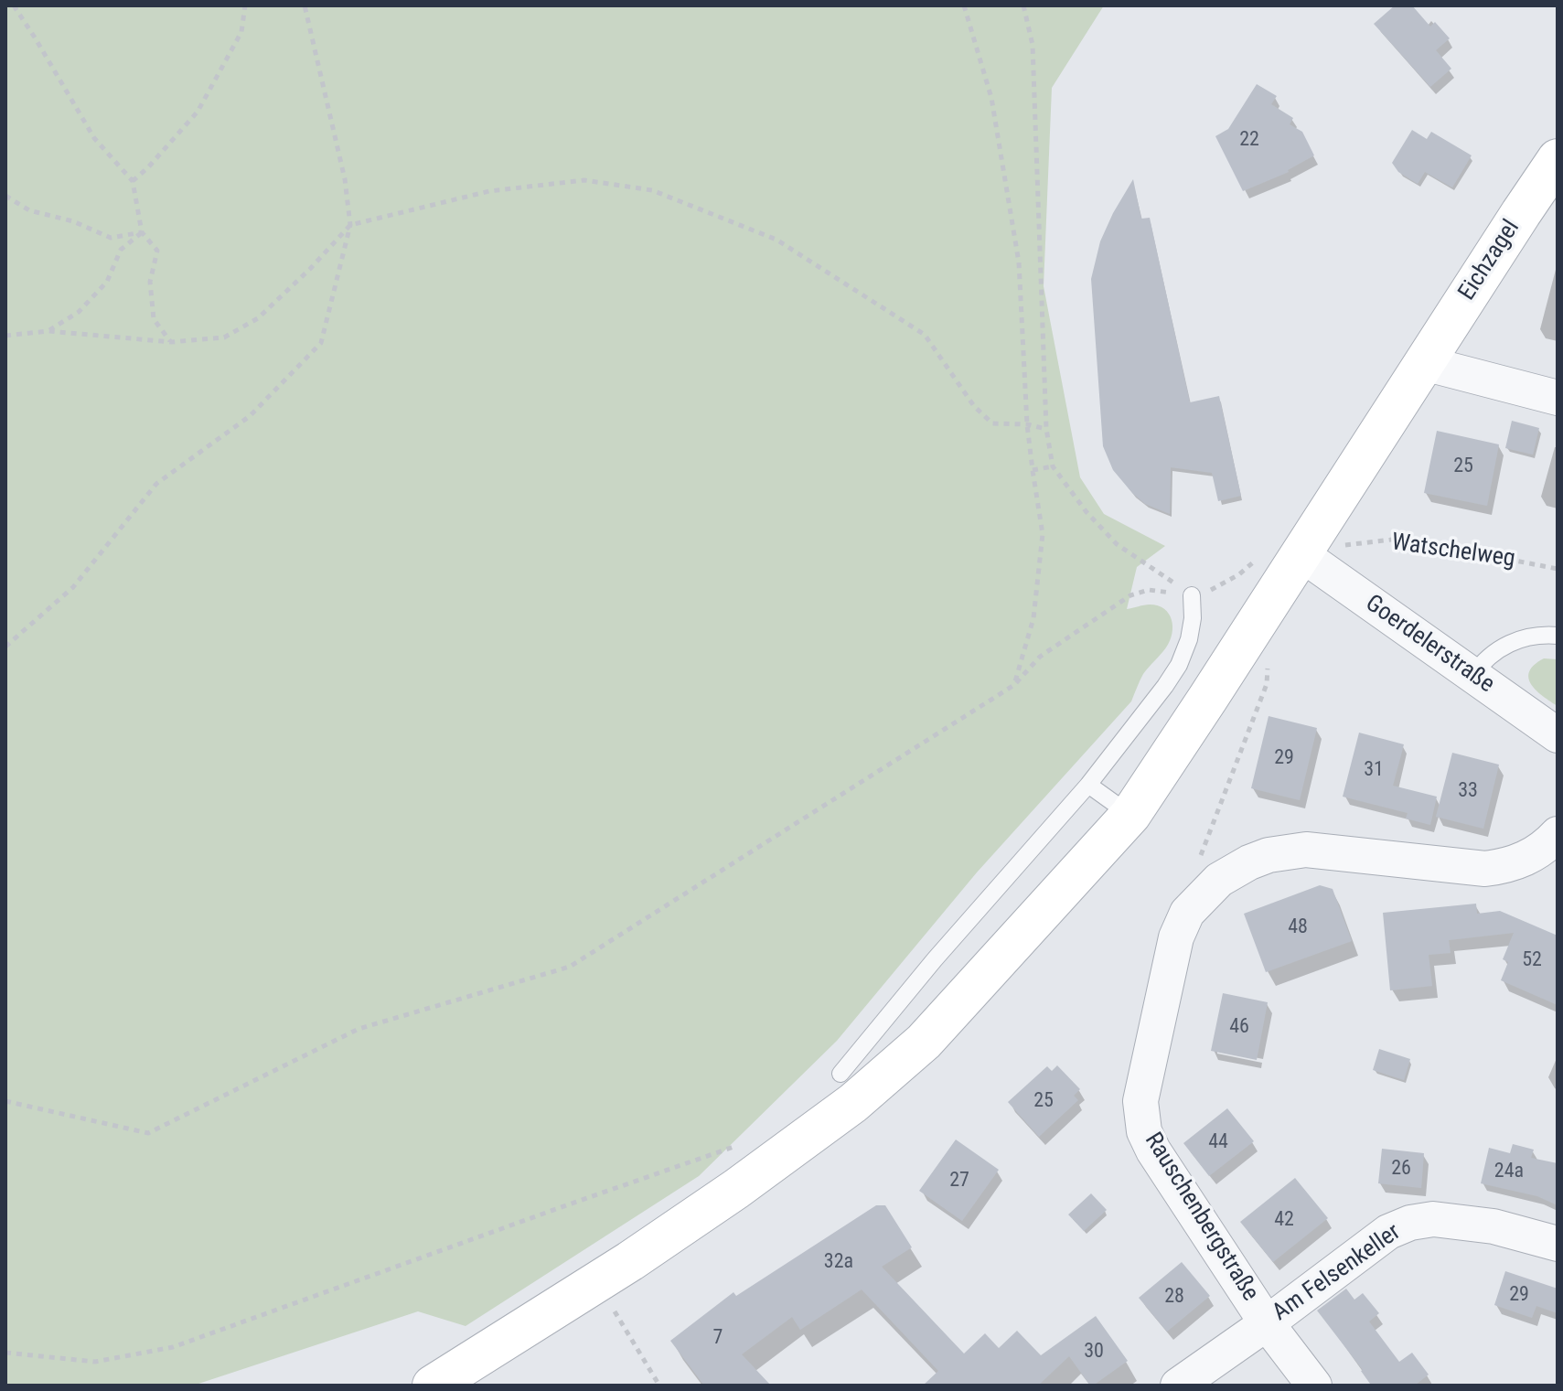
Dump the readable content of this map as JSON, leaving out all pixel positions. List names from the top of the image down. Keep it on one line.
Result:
{"streets":{"main road":["Eichzagel"],"street":["Goerdelerstraße","Rauschenbergstraße","Am Felsenkeller"],"path":["Watschelweg"]},"crossings":[["Eichzagel","Goerdelerstraße"],["Rauschenbergstraße","Am Felsenkeller"]],"house_numbers":["22","25","29","31","33","48","52","46","25","44","26","24a","27","42","32a","29","28","7","30"]}
